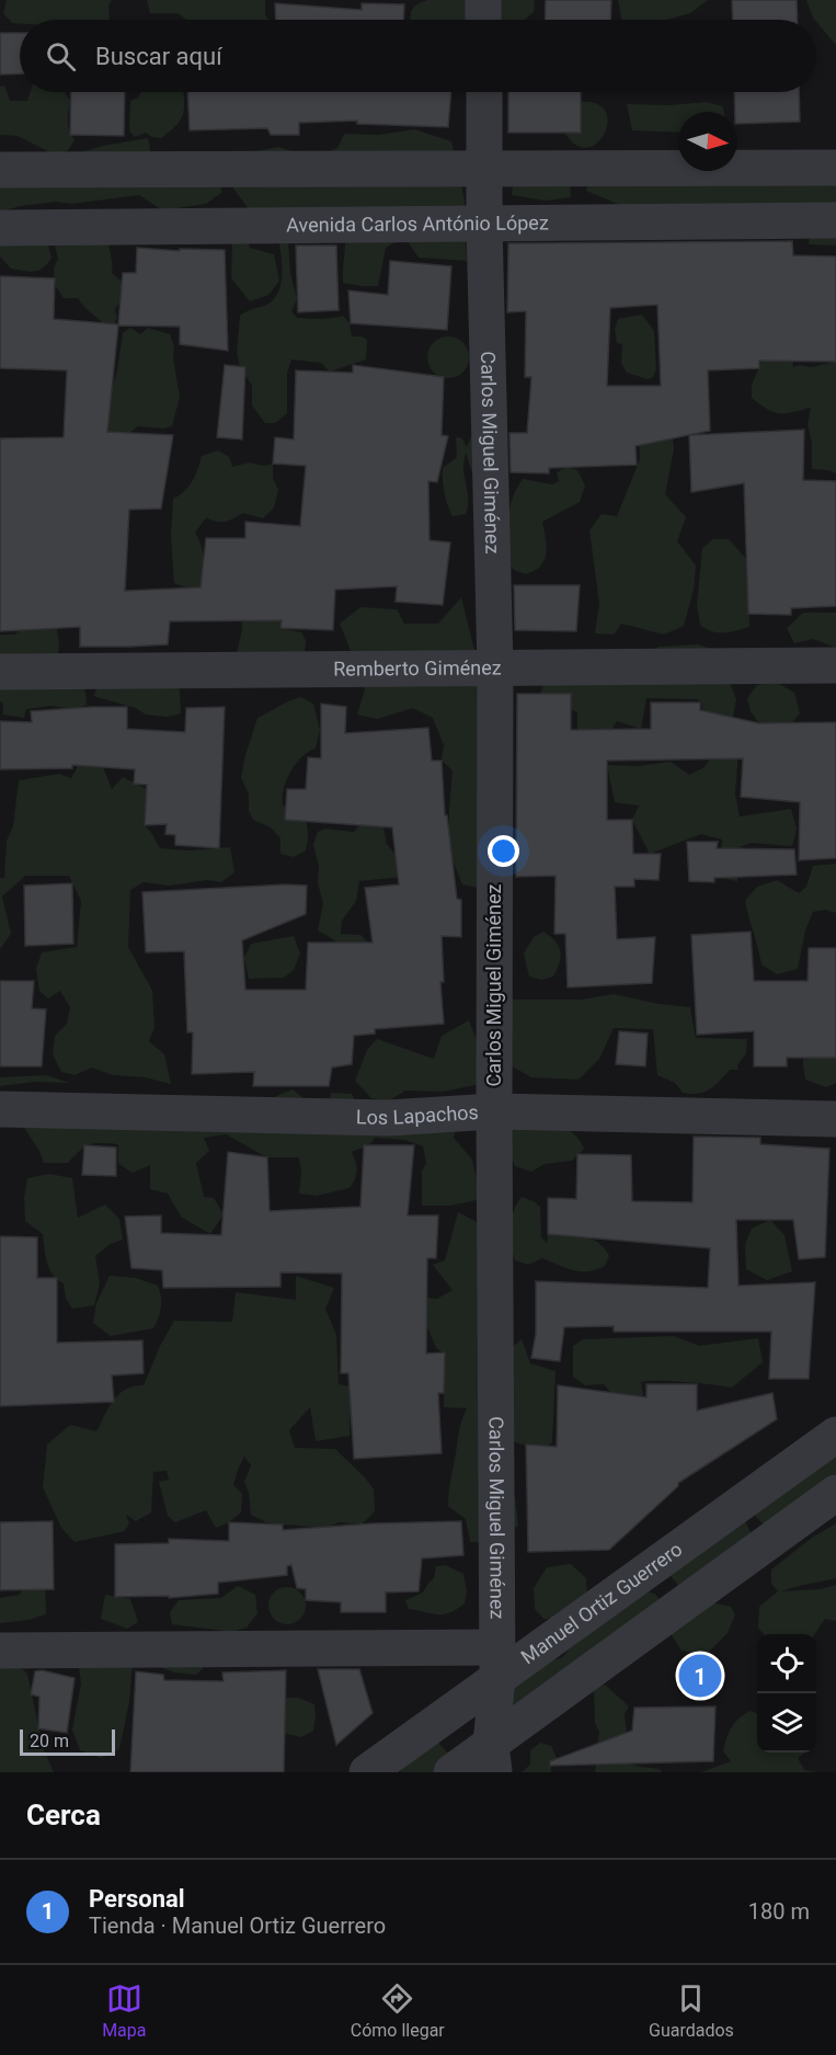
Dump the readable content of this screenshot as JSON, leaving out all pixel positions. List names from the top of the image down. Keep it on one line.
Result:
{"streets":{"street":["Avenida Carlos António López","Carlos Miguel Giménez","Remberto Giménez","Los Lapachos","Manuel Ortiz Guerrero"]},"crossings":[["Avenida Carlos António López","Carlos Miguel Giménez"],["Carlos Miguel Giménez","Remberto Giménez"],["Carlos Miguel Giménez","Los Lapachos"],["Carlos Miguel Giménez","Manuel Ortiz Guerrero"]],"scale_bar":"20 m","north":"right","page":{"search":"Buscar aquí","pins":"1","scale":"20 m","heading":"Cerca","list":[{"mark":"1","name":"Personal","note":"Tienda · Manuel Ortiz Guerrero","value":"180 m"}],"nav":["Mapa","Cómo llegar","Guardados"]}}
